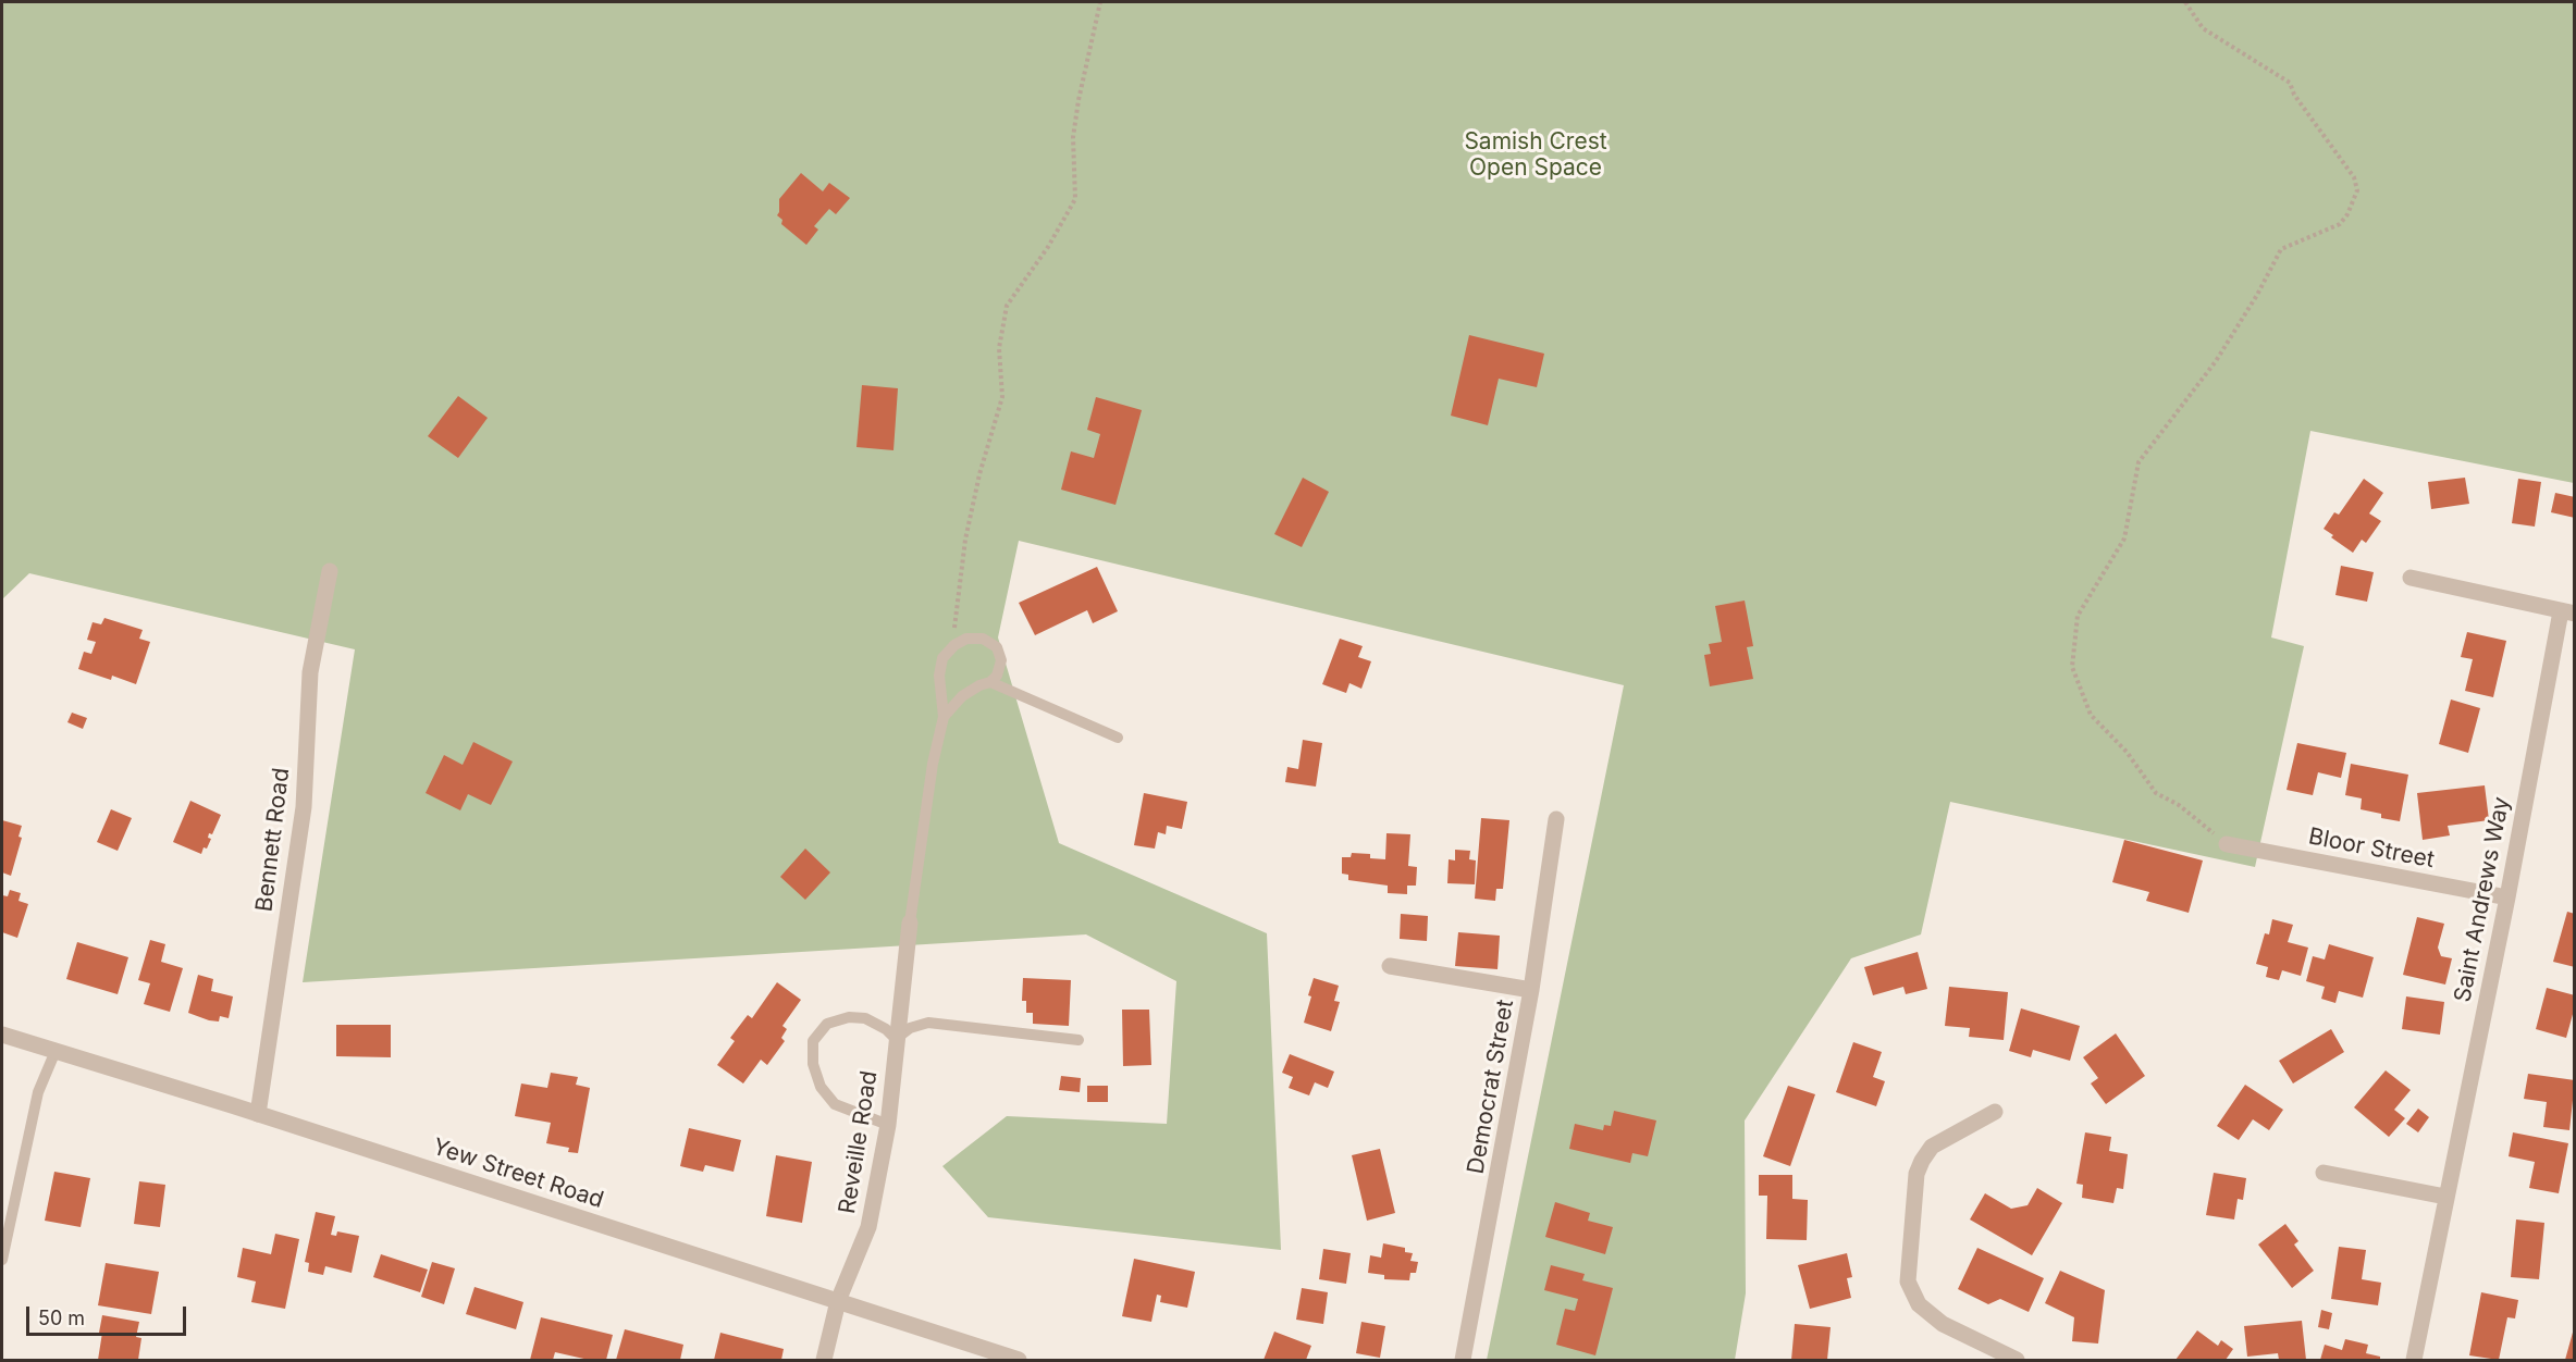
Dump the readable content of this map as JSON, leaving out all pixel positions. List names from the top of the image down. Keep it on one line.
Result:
{"streets":{"street":["Bennett Road","Bloor Street","Saint Andrews Way","Democrat Street","Reveille Road","Yew Street Road"]},"crossings":[["Bennett Road","Yew Street Road"],["Bloor Street","Saint Andrews Way"],["Reveille Road","Yew Street Road"]],"parks":["Samish Crest Open Space"],"scale_bar":"50 m"}
